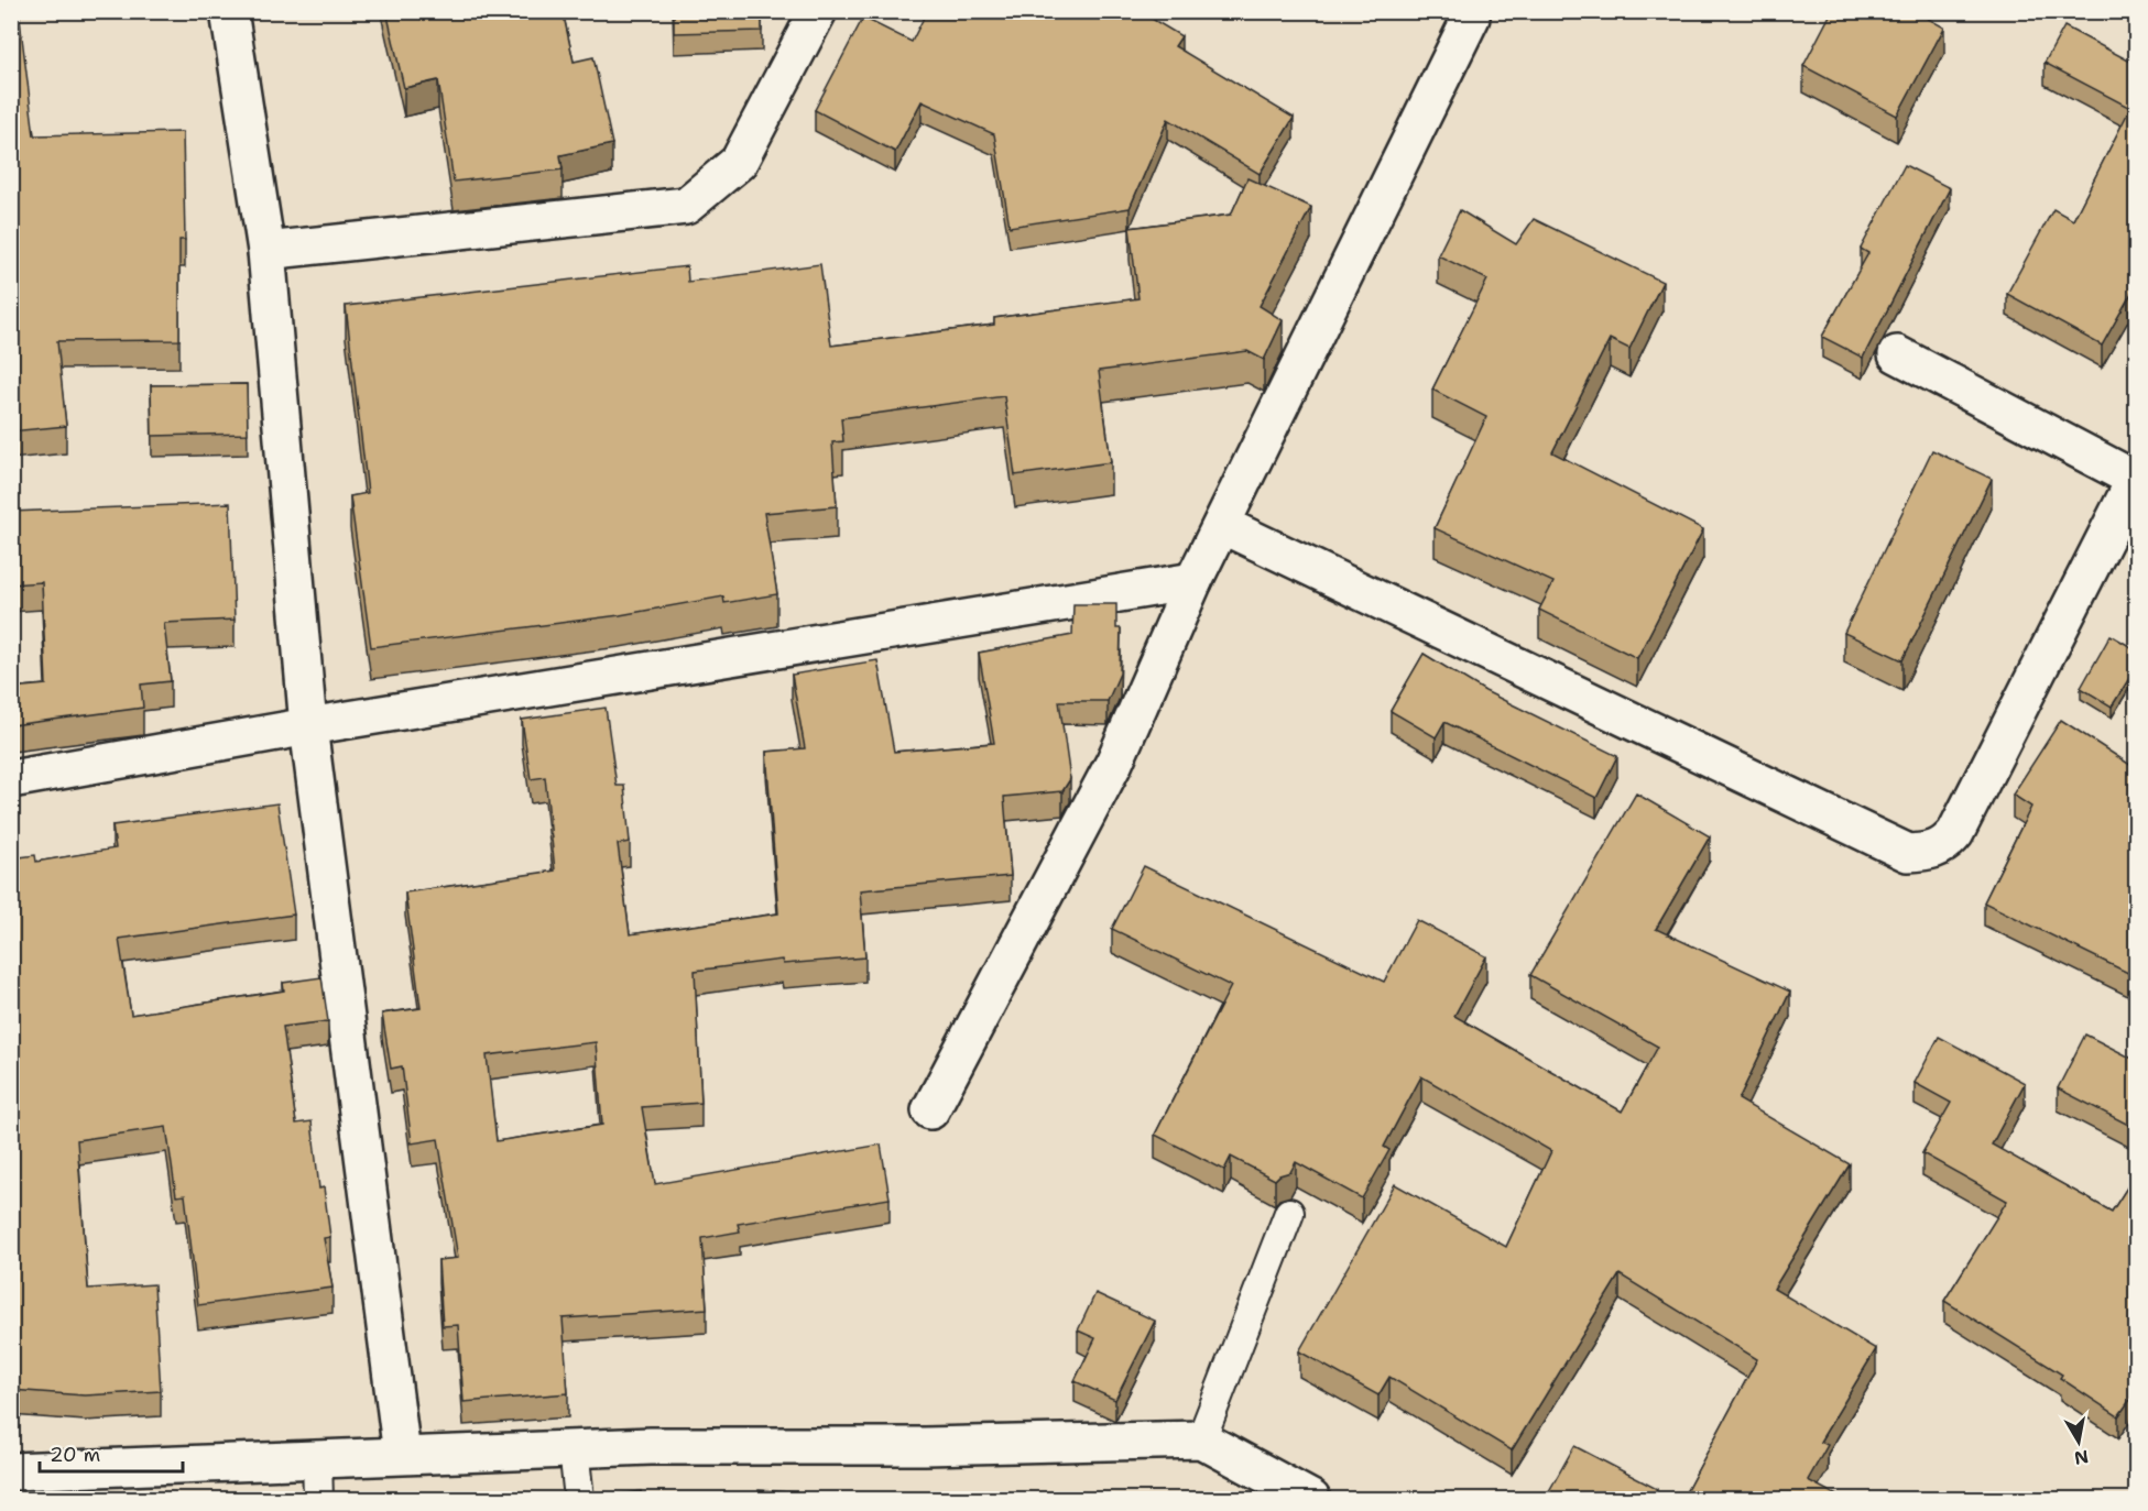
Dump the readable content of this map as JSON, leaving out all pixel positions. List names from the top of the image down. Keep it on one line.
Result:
{"scale_bar":"20 m","north":"bottom"}
